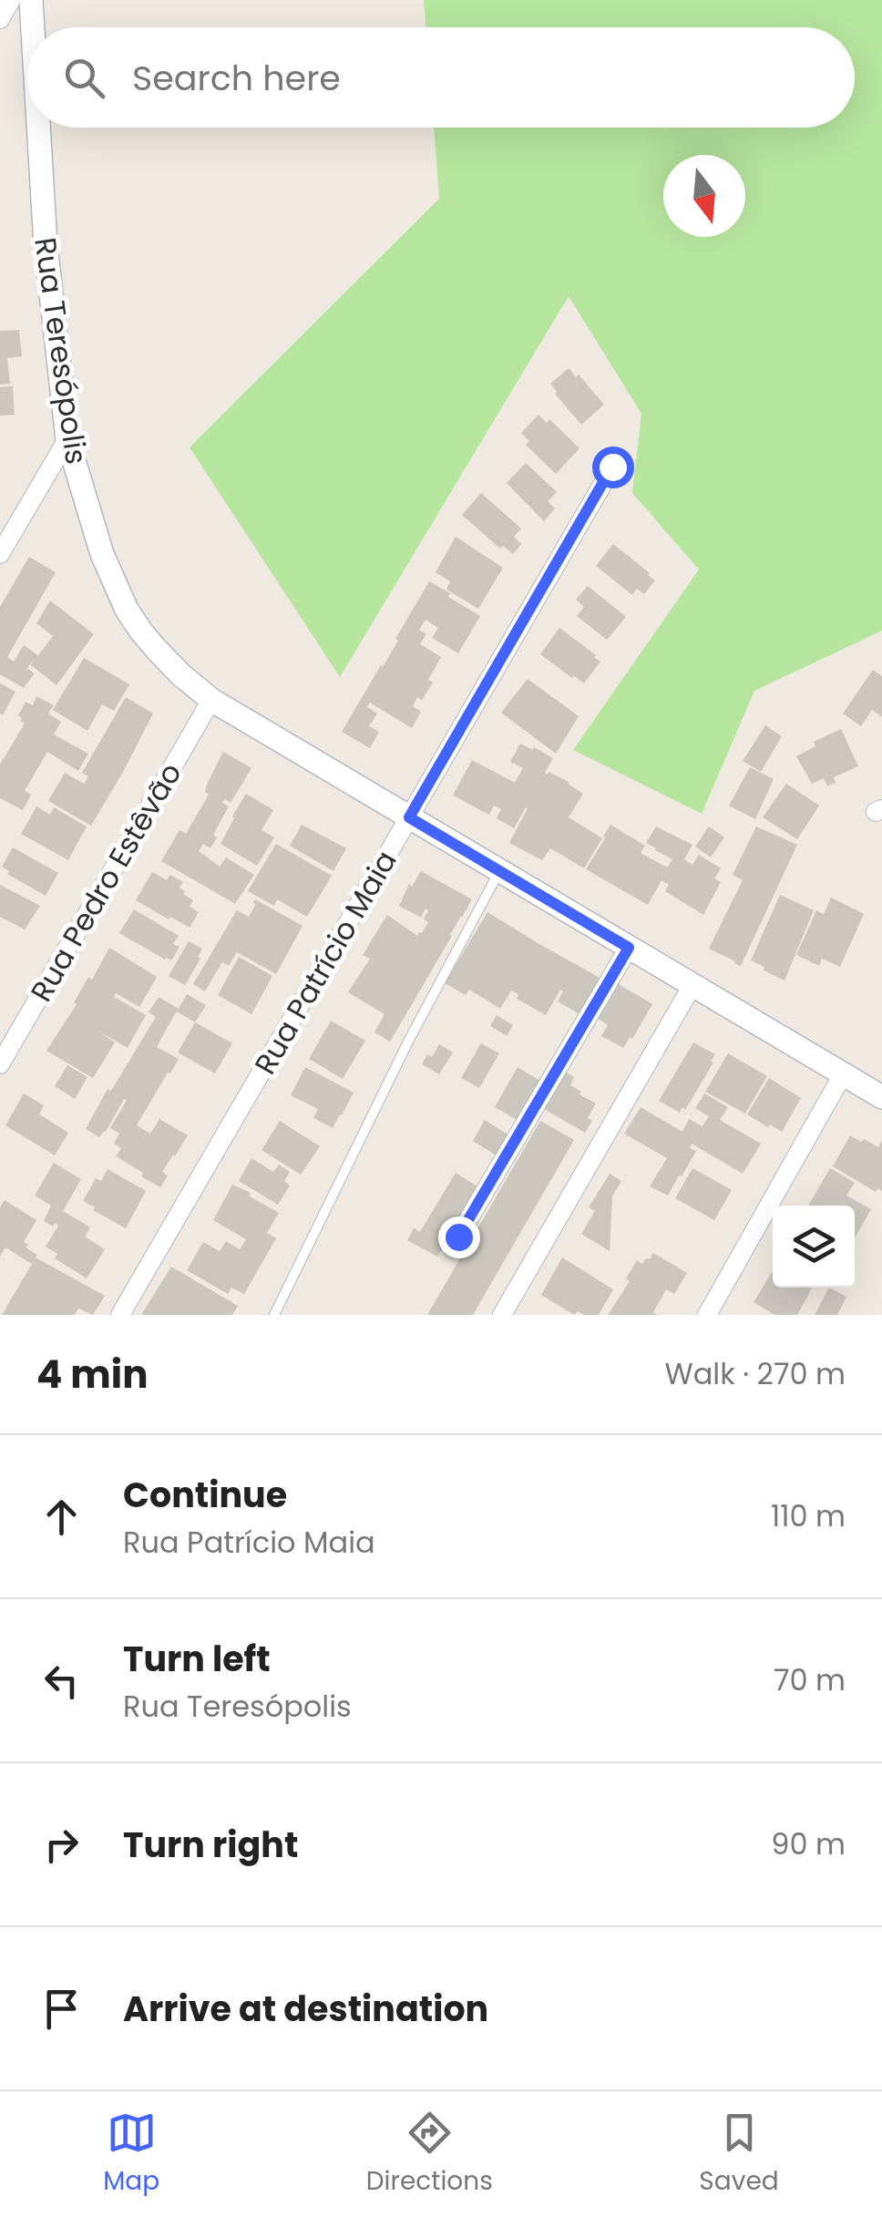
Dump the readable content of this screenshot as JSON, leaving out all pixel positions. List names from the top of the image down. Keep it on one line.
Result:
{"streets":{"street":["Rua Teresópolis","Rua Pedro Estêvão","Rua Patrício Maia"]},"crossings":[["Rua Teresópolis","Rua Pedro Estêvão"],["Rua Teresópolis","Rua Patrício Maia"]],"north":"bottom","page":{"search":"Search here","heading":["4 min","Walk · 270 m"],"list":[["Continue","Rua Patrício Maia","110 m"],["Turn left","Rua Teresópolis","70 m"],["Turn right","90 m"],"Arrive at destination"],"nav":["Map","Directions","Saved"]}}
